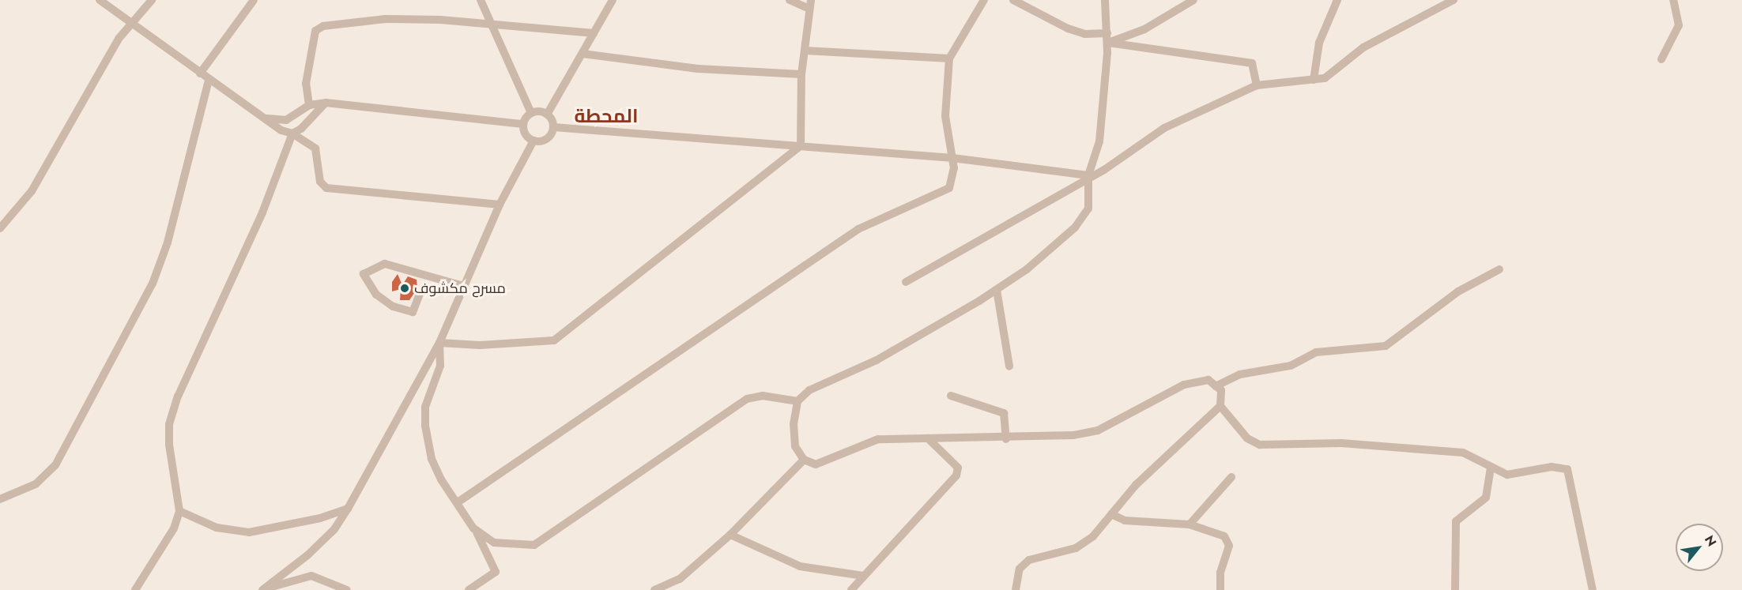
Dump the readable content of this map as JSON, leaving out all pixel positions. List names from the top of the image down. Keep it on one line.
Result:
{"districts":["المحطة"],"places":["مسرح مكشوف"],"north":"top right"}
